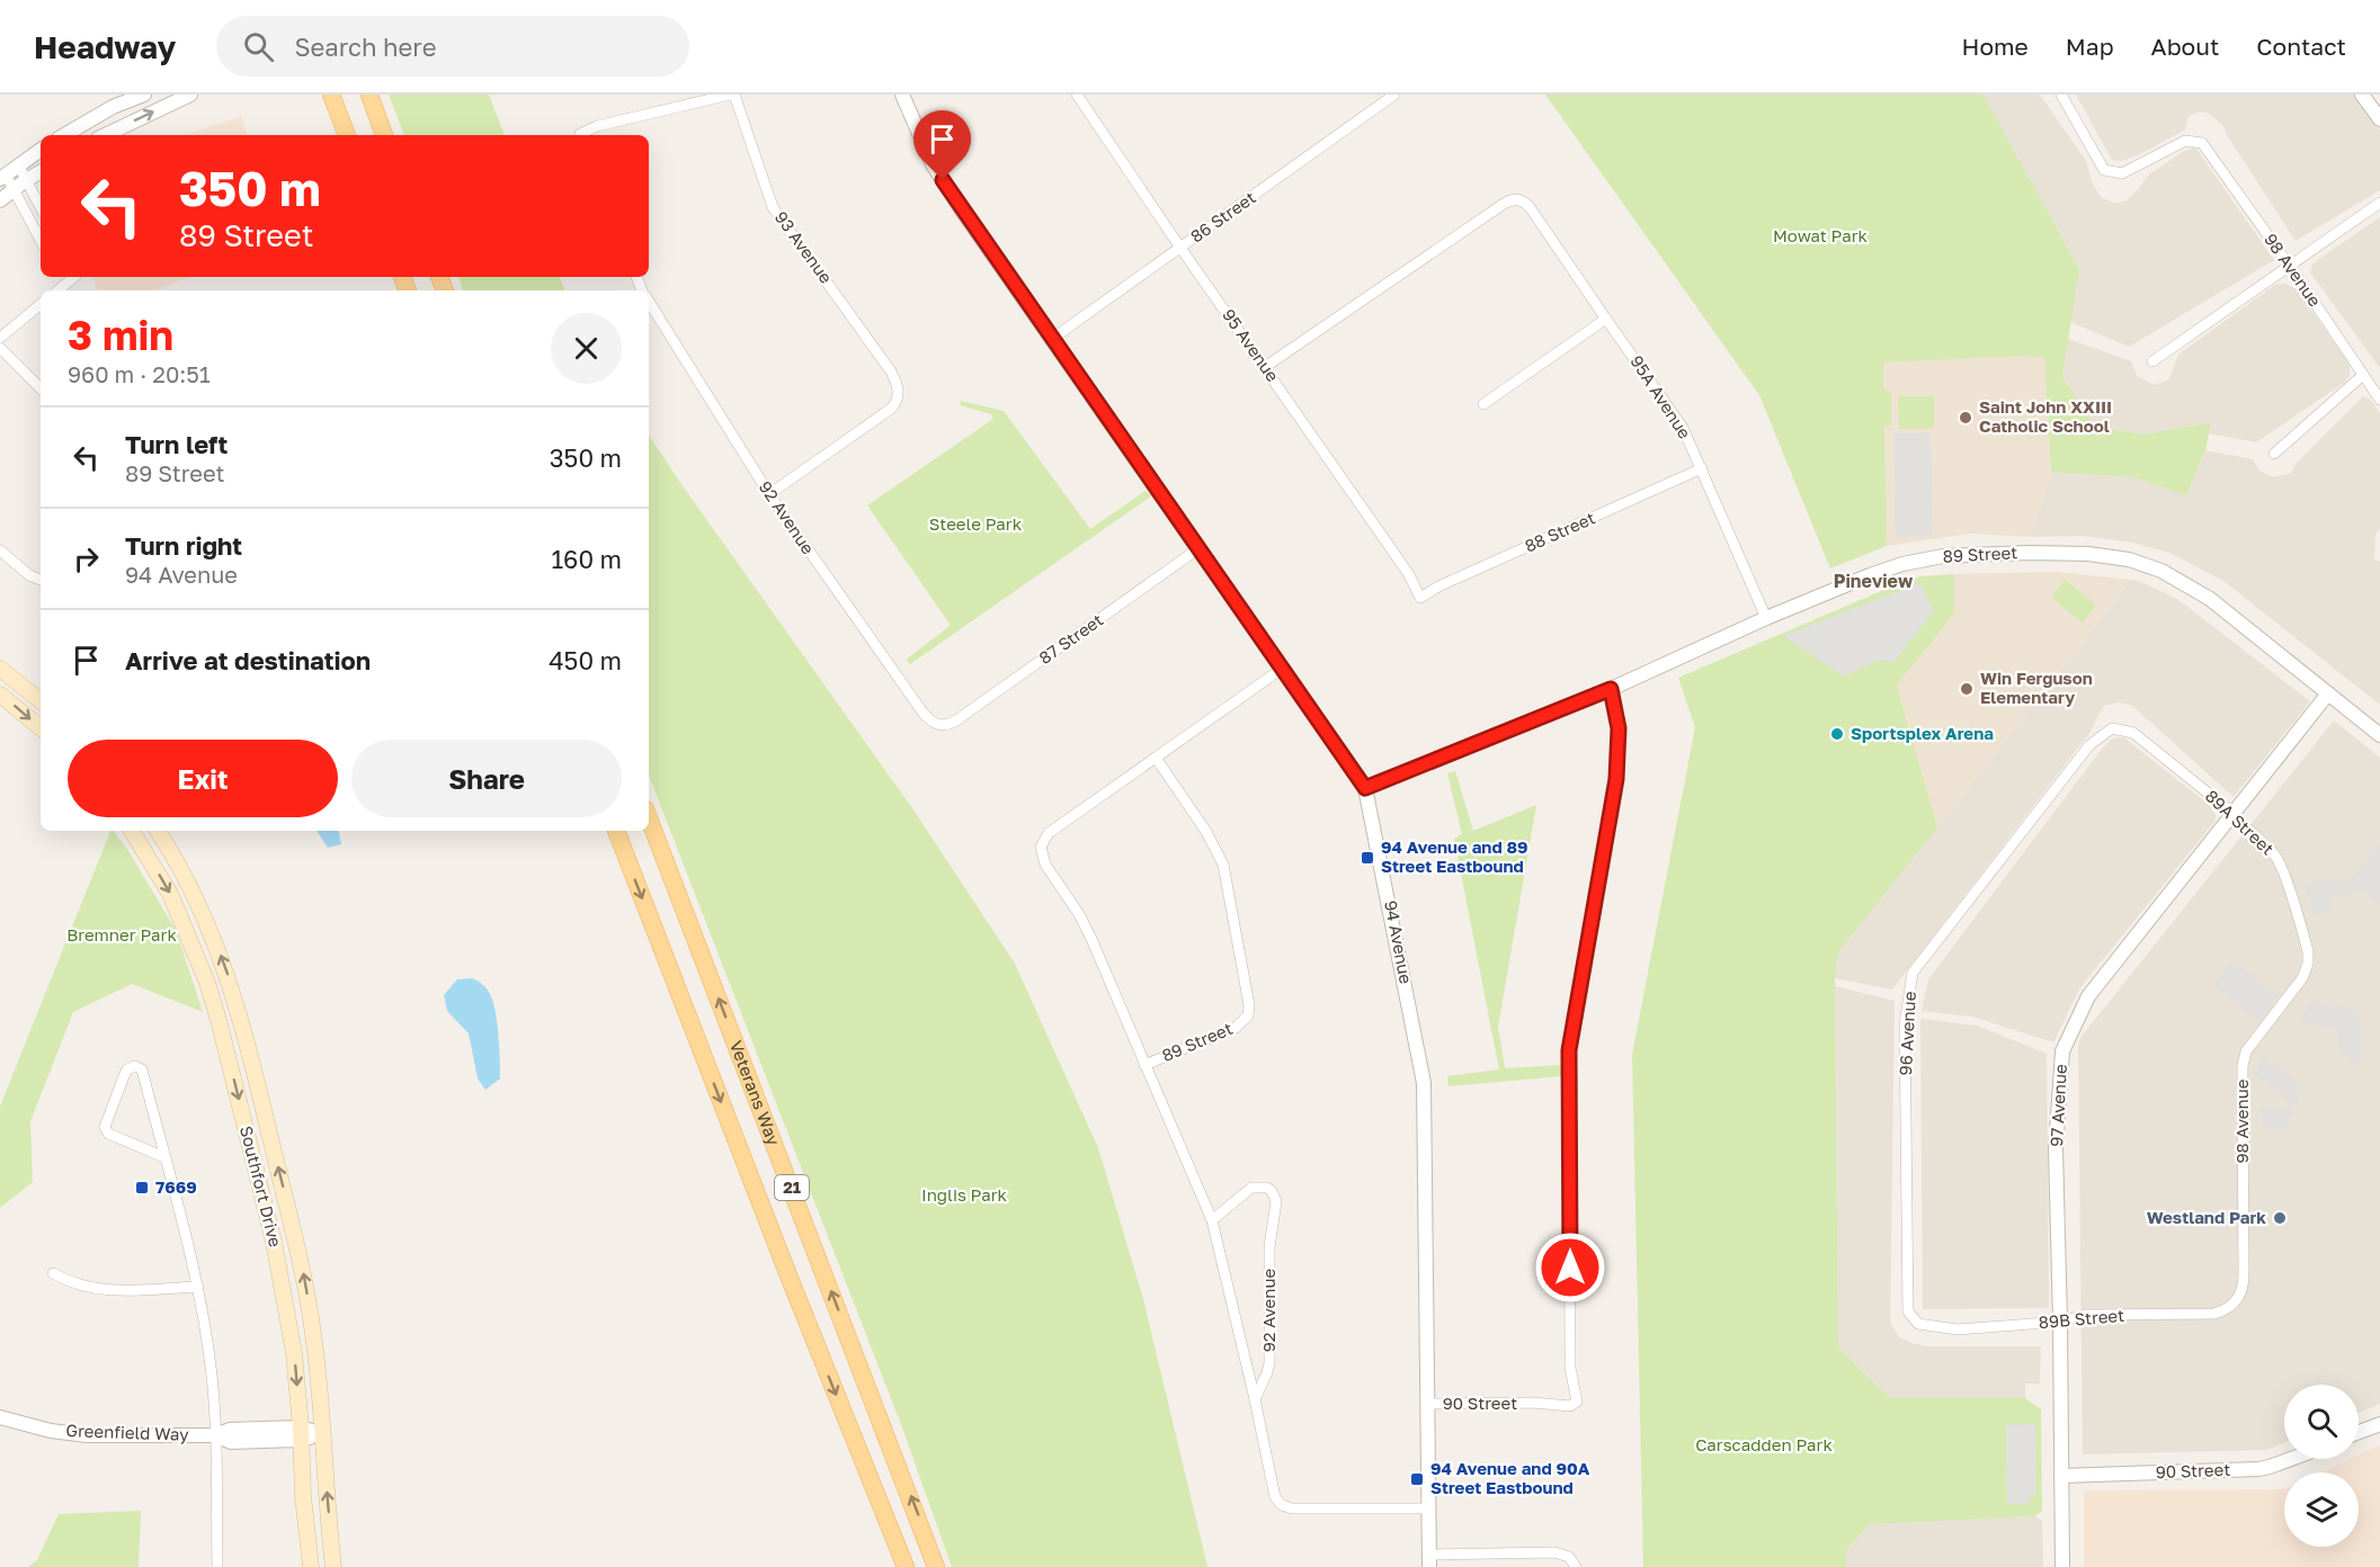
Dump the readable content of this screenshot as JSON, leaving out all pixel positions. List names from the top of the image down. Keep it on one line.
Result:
{"streets":{"main road":["Veterans Way","Southfort Drive","21"],"street":["86 Street","93 Avenue","98 Avenue","95 Avenue","95A Avenue","92 Avenue","88 Street","89 Street","87 Street","89A Street","94 Avenue","96 Avenue","97 Avenue","89B Street","90 Street","Greenfield Way"]},"crossings":[["86 Street","95 Avenue"],["86 Street","94 Avenue"],["93 Avenue","92 Avenue"],["98 Avenue","89A Street"],["98 Avenue","89B Street"],["95 Avenue","95A Avenue"],["95 Avenue","88 Street"],["95A Avenue","88 Street"],["95A Avenue","89 Street"],["92 Avenue","89 Street"],["92 Avenue","87 Street"],["89 Street","94 Avenue"],["89 Street","97 Avenue"],["89 Street","90 Street"],["87 Street","94 Avenue"],["89A Street","96 Avenue"],["89A Street","97 Avenue"],["94 Avenue","90 Street"],["96 Avenue","89B Street"],["97 Avenue","89B Street"],["97 Avenue","90 Street"],["Southfort Drive","Greenfield Way"]],"districts":["Pineview"],"parks":["Mowat Park","Steele Park","Bremner Park","Inglis Park","Carscadden Park"],"places":{"other":["Saint John XXIII Catholic School","Win Ferguson Elementary","Sportsplex Arena","Westland Park"],"transit":["94 Avenue and 89 Street Eastbound","7669","94 Avenue and 90A Street Eastbound"]},"page":{"header":"Headway","search":"Search here","nav":["Home","Map","About","Contact"],"turn":["350 m","89 Street"],"heading":["3 min","960 m · 20:51"],"list":[{"name":"Turn left","note":"89 Street","value":"350 m"},{"name":"Turn right","note":"94 Avenue","value":"160 m"},{"name":"Arrive at destination","value":"450 m"}],"buttons":["Exit","Share"]}}
